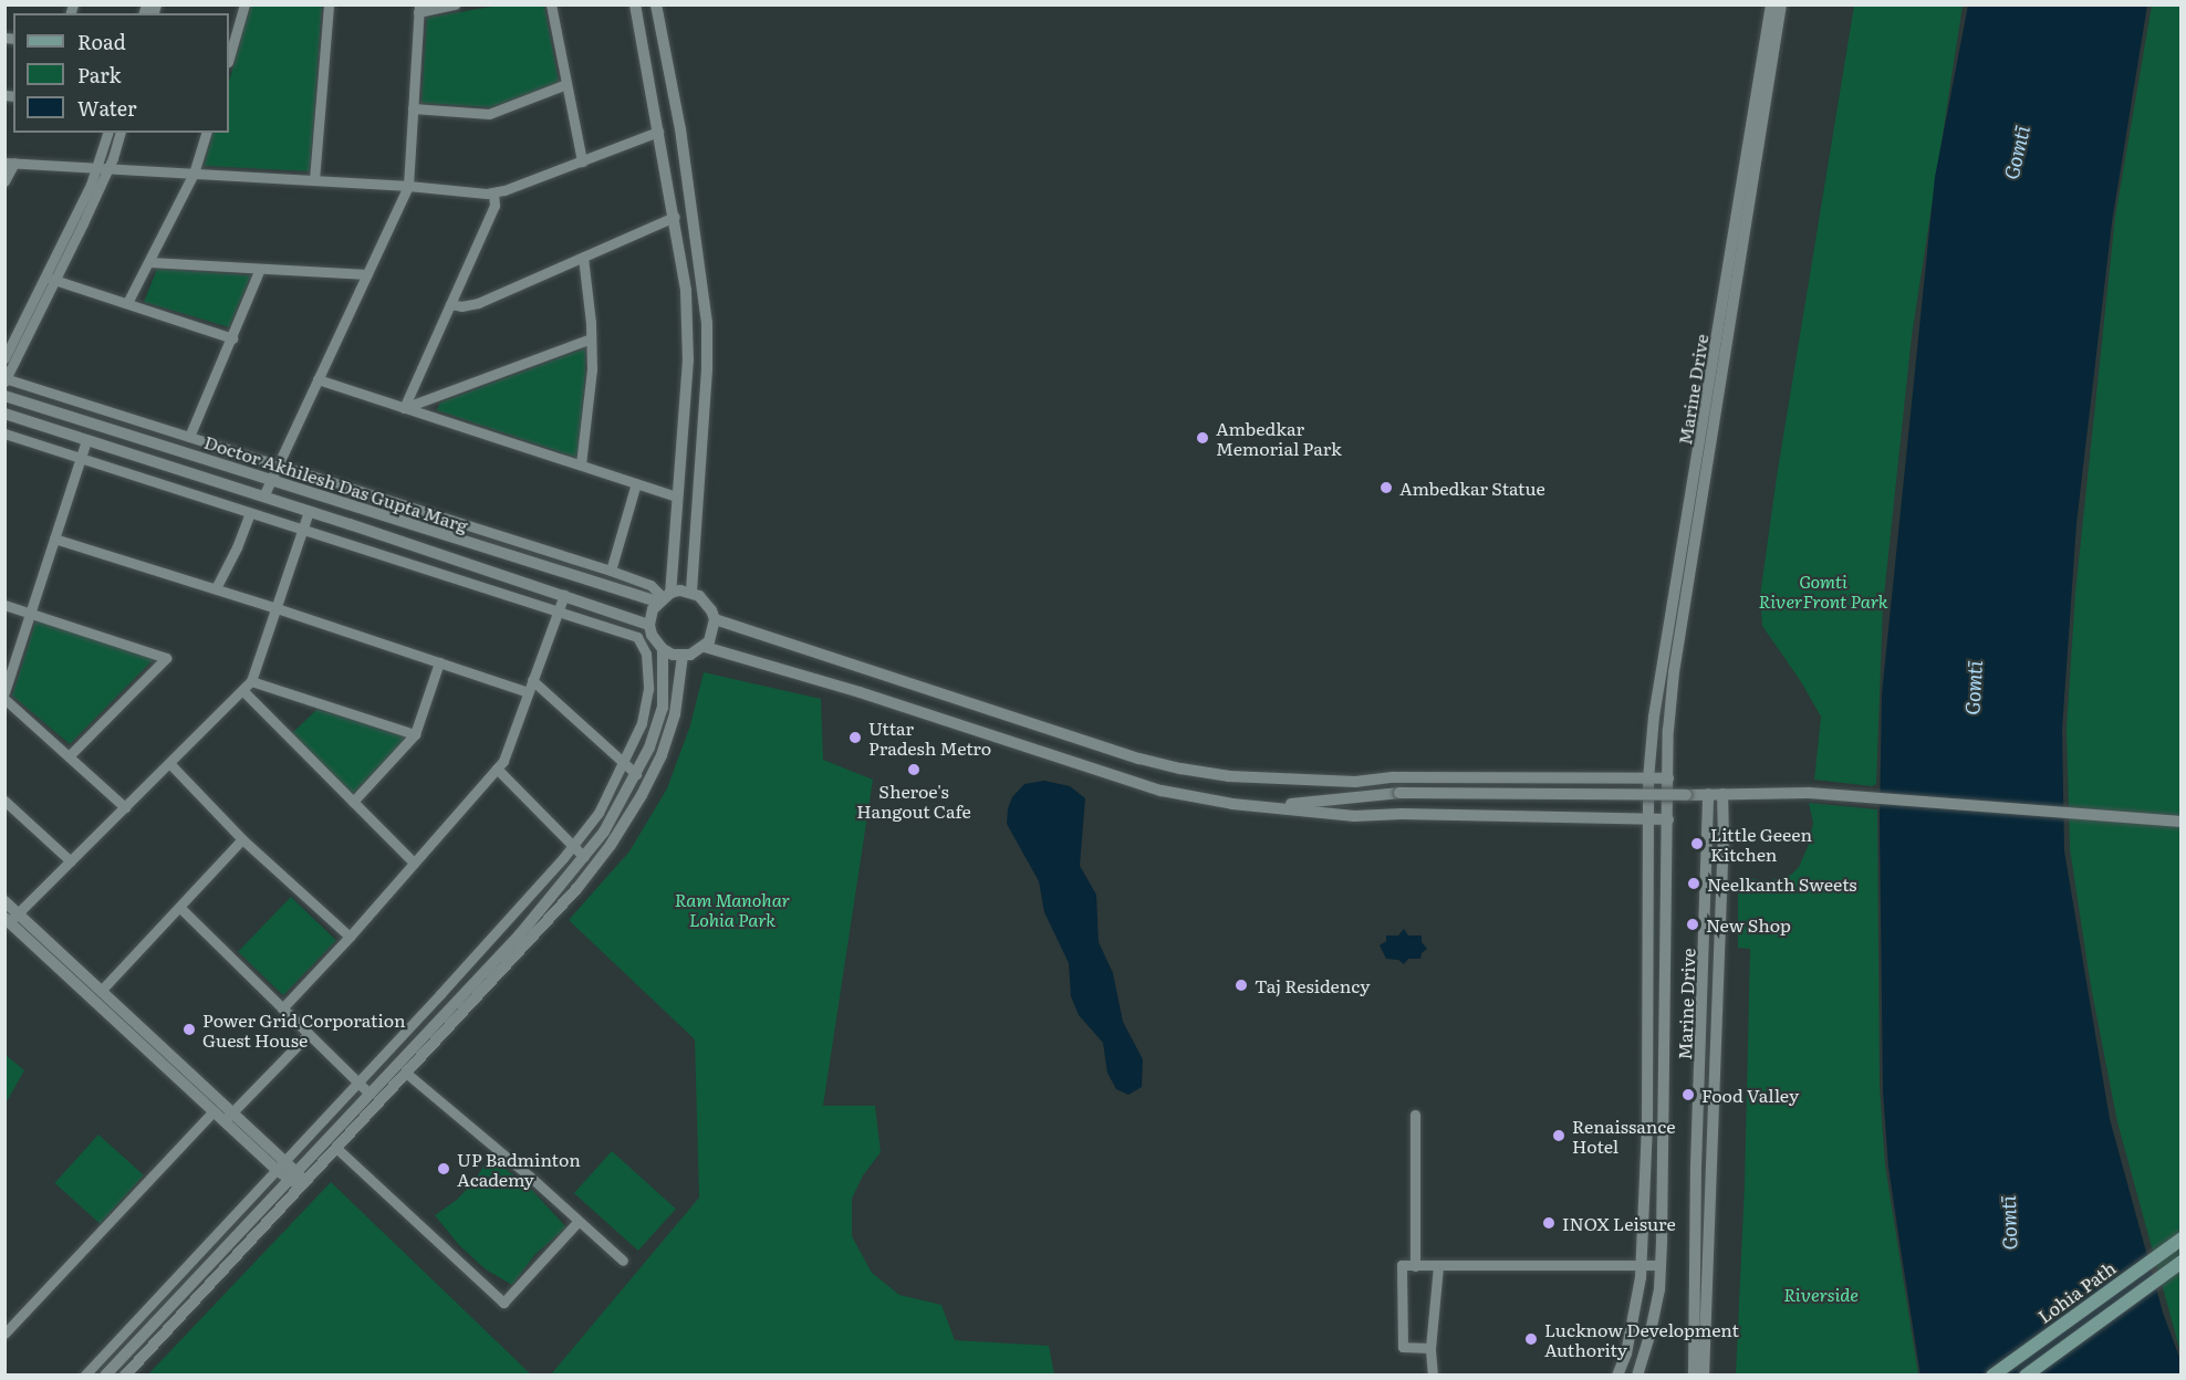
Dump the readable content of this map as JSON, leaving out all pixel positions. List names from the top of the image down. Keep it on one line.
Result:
{"streets":{"main road":["Lohia Path"],"street":["Marine Drive","Doctor Akhilesh Das Gupta Marg"]},"water":["Gomtī"],"parks":["Gomti RiverFront Park","Ram Manohar Lohia Park","Riverside"],"places":["Ambedkar Memorial Park","Ambedkar Statue","Uttar Pradesh Metro","Sheroe's Hangout Cafe","Little Geeen Kitchen","Neelkanth Sweets","New Shop","Taj Residency","Power Grid Corporation Guest House","Food Valley","Renaissance Hotel","UP Badminton Academy","INOX Leisure","Lucknow Development Authority"],"legend":["Road","Park","Water"]}
